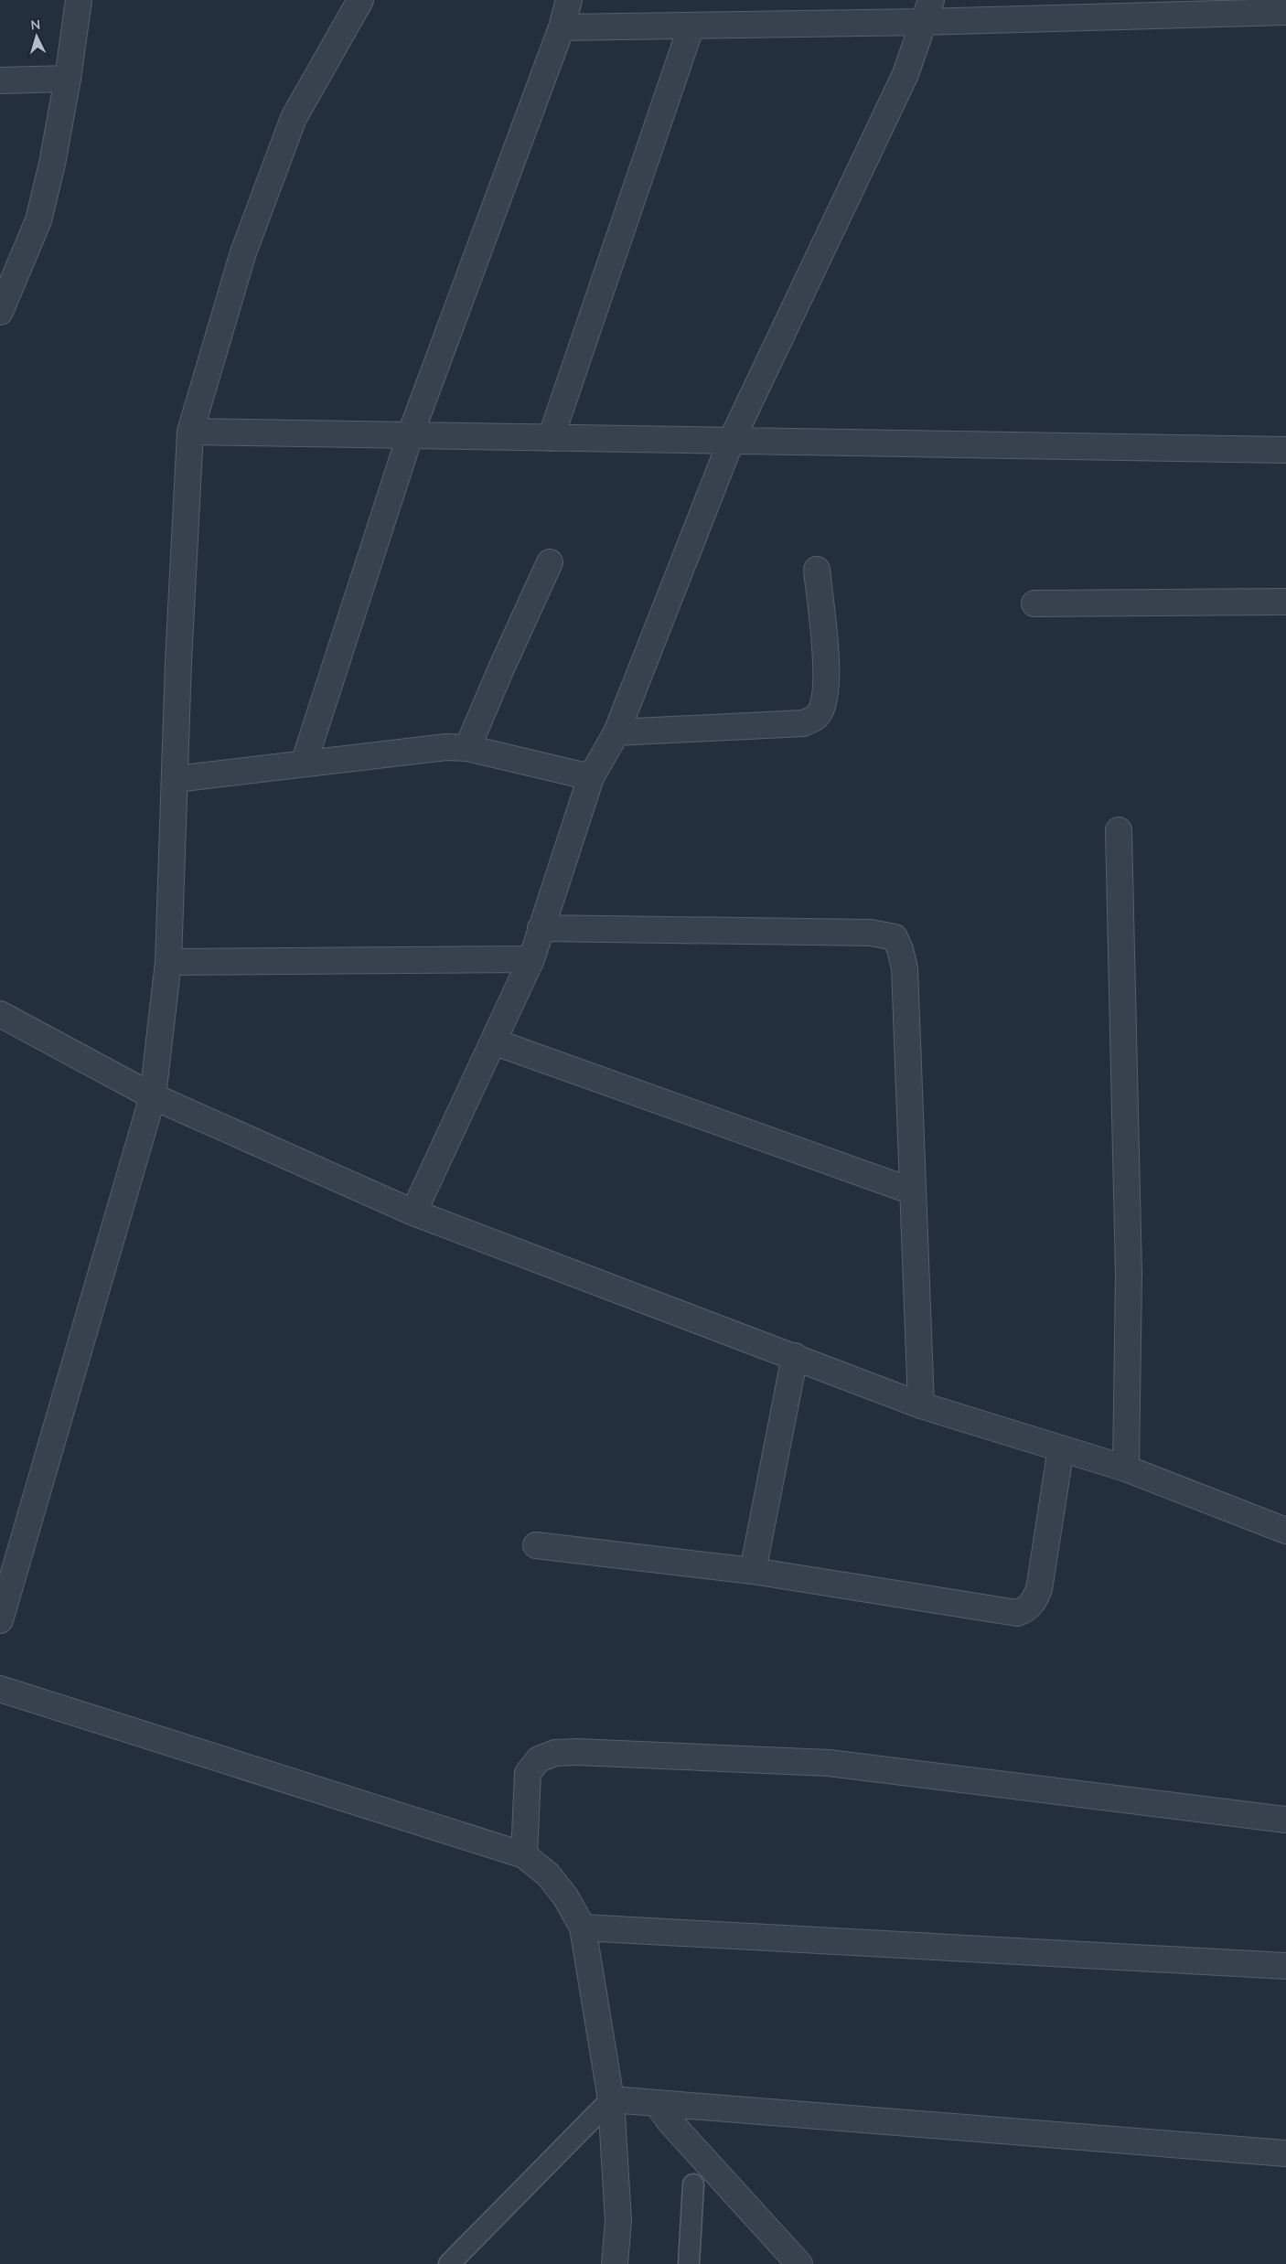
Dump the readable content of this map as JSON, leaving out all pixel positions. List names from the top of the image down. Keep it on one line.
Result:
{"north":"top"}
